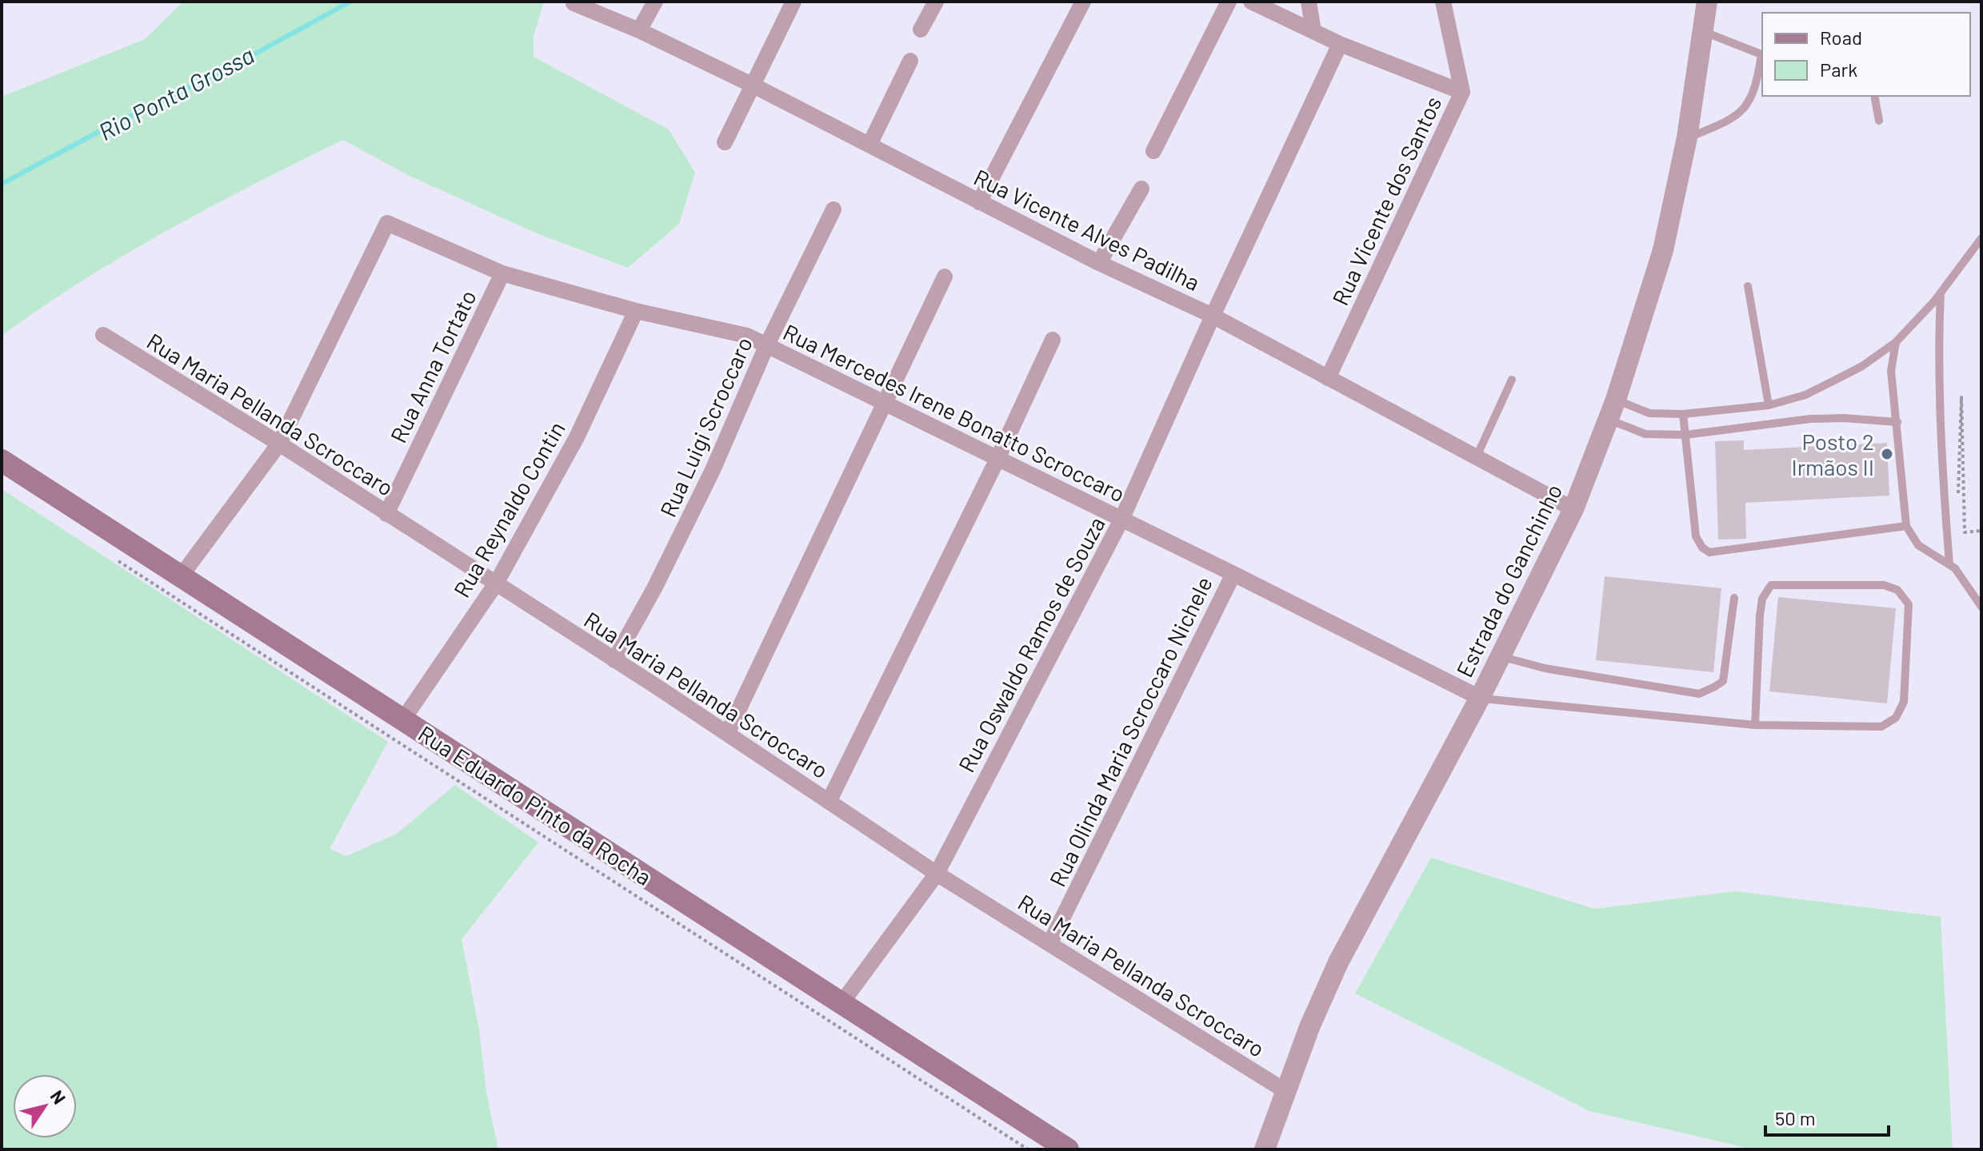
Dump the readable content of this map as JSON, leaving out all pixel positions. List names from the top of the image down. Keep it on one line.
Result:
{"streets":{"main road":["Rua Eduardo Pinto da Rocha"],"street":["Rua Vicente dos Santos","Rua Vicente Alves Padilha","Rua Anna Tortato","Rua Mercedes Irene Bonatto Scroccaro","Rua Maria Pellanda Scroccaro","Rua Luigi Scroccaro","Rua Reynaldo Contin","Estrada do Ganchinho","Rua Oswaldo Ramos de Souza","Rua Olinda Maria Scroccaro Nichele"]},"crossings":[["Rua Vicente dos Santos","Rua Vicente Alves Padilha"],["Rua Vicente Alves Padilha","Estrada do Ganchinho"],["Rua Vicente Alves Padilha","Rua Oswaldo Ramos de Souza"],["Rua Anna Tortato","Rua Mercedes Irene Bonatto Scroccaro"],["Rua Anna Tortato","Rua Maria Pellanda Scroccaro"],["Rua Mercedes Irene Bonatto Scroccaro","Rua Maria Pellanda Scroccaro"],["Rua Mercedes Irene Bonatto Scroccaro","Rua Luigi Scroccaro"],["Rua Mercedes Irene Bonatto Scroccaro","Rua Reynaldo Contin"],["Rua Mercedes Irene Bonatto Scroccaro","Estrada do Ganchinho"],["Rua Mercedes Irene Bonatto Scroccaro","Rua Oswaldo Ramos de Souza"],["Rua Mercedes Irene Bonatto Scroccaro","Rua Olinda Maria Scroccaro Nichele"],["Rua Maria Pellanda Scroccaro","Rua Luigi Scroccaro"],["Rua Maria Pellanda Scroccaro","Rua Reynaldo Contin"],["Rua Maria Pellanda Scroccaro","Estrada do Ganchinho"],["Rua Maria Pellanda Scroccaro","Rua Oswaldo Ramos de Souza"],["Rua Maria Pellanda Scroccaro","Rua Olinda Maria Scroccaro Nichele"],["Rua Reynaldo Contin","Rua Eduardo Pinto da Rocha"],["Rua Oswaldo Ramos de Souza","Rua Eduardo Pinto da Rocha"]],"water":["Rio Ponta Grossa"],"places":["Posto 2 Irmãos II"],"legend":["Road","Park"],"scale_bar":"50 m","north":"top right"}
